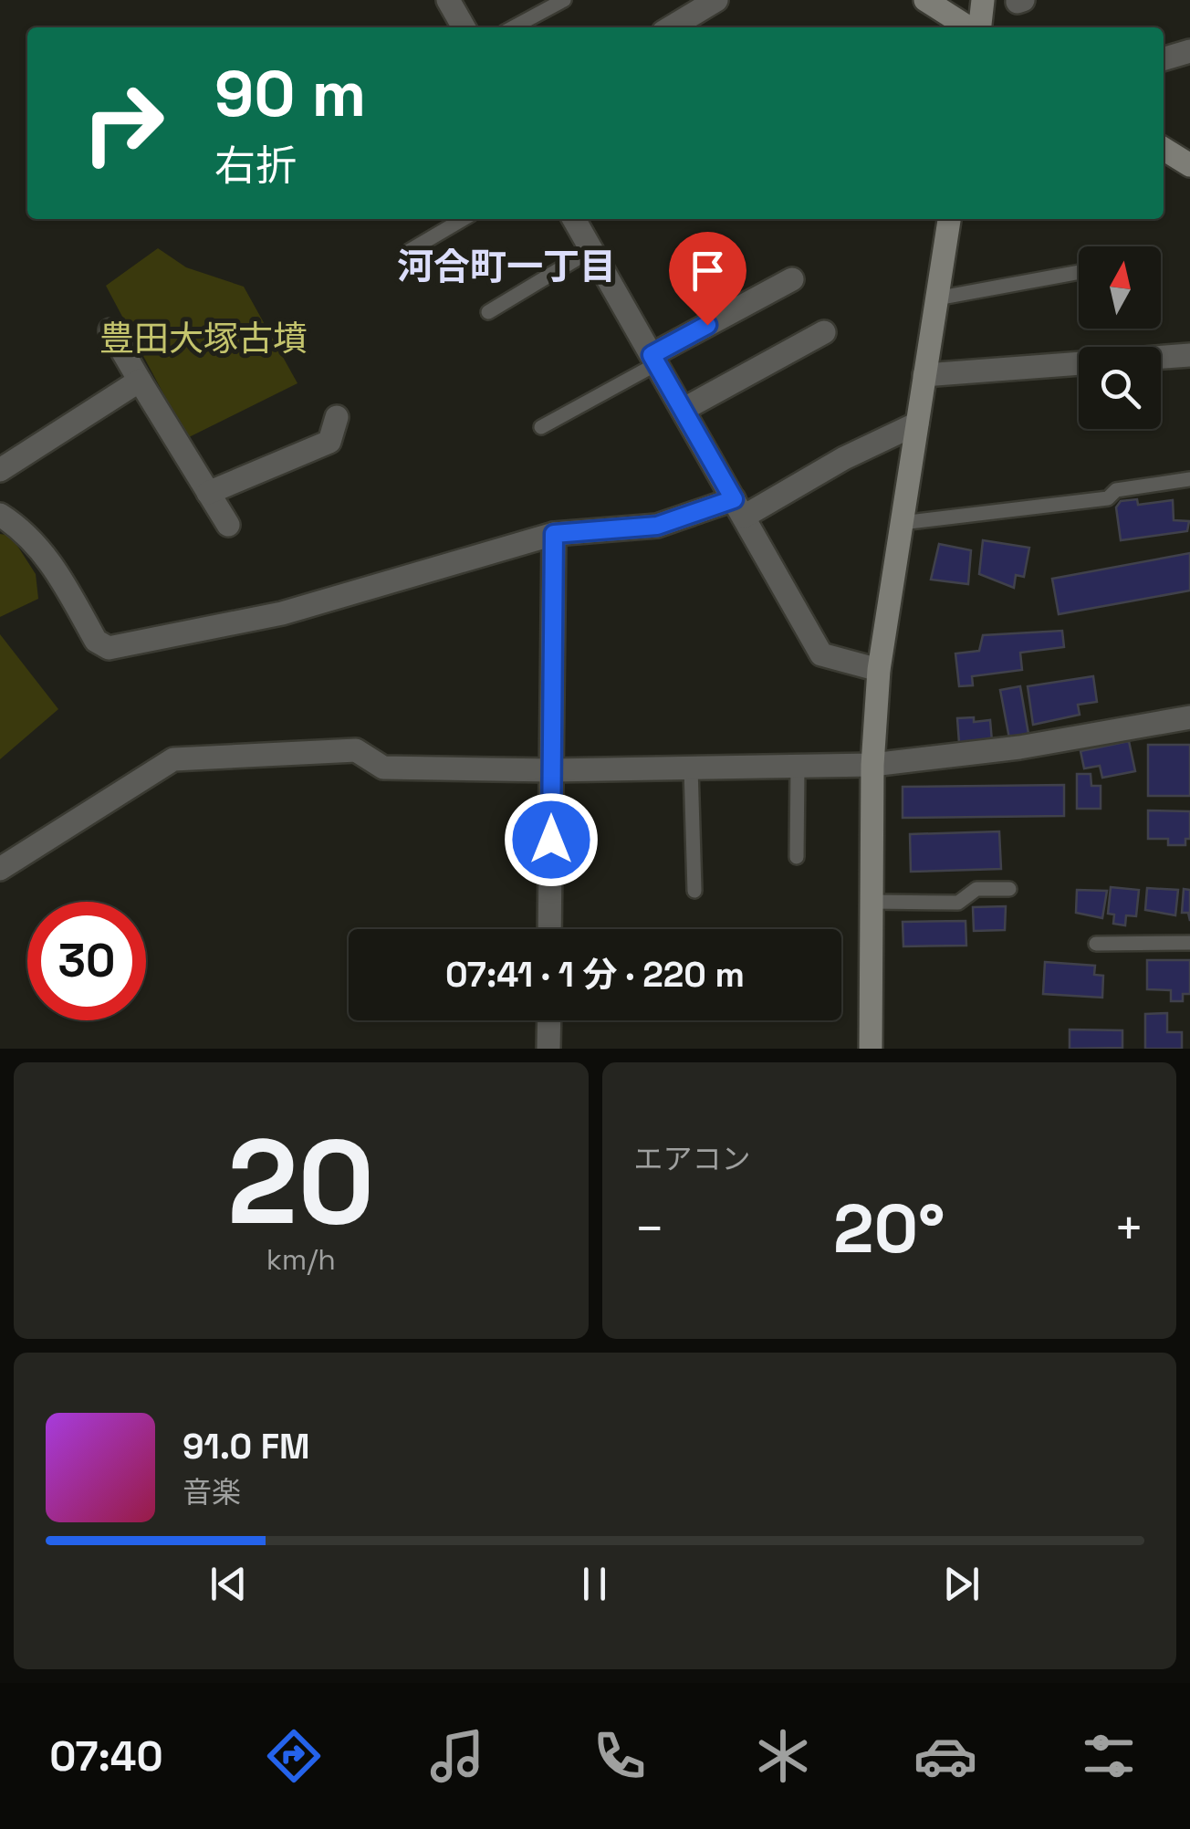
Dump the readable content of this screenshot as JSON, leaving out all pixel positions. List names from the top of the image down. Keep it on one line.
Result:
{"districts":["河合町一丁目"],"parks":["豊田大塚古墳"],"north":"top","page":{"turn":["90 m","右折"],"limit":"30","trip":"07:41 · 1 分 · 220 m","tile":[["20","km/h"],"エアコン"],"heat":["−","20°","+"],"song":["91.0 FM","音楽"],"tabs":"07:40"}}
